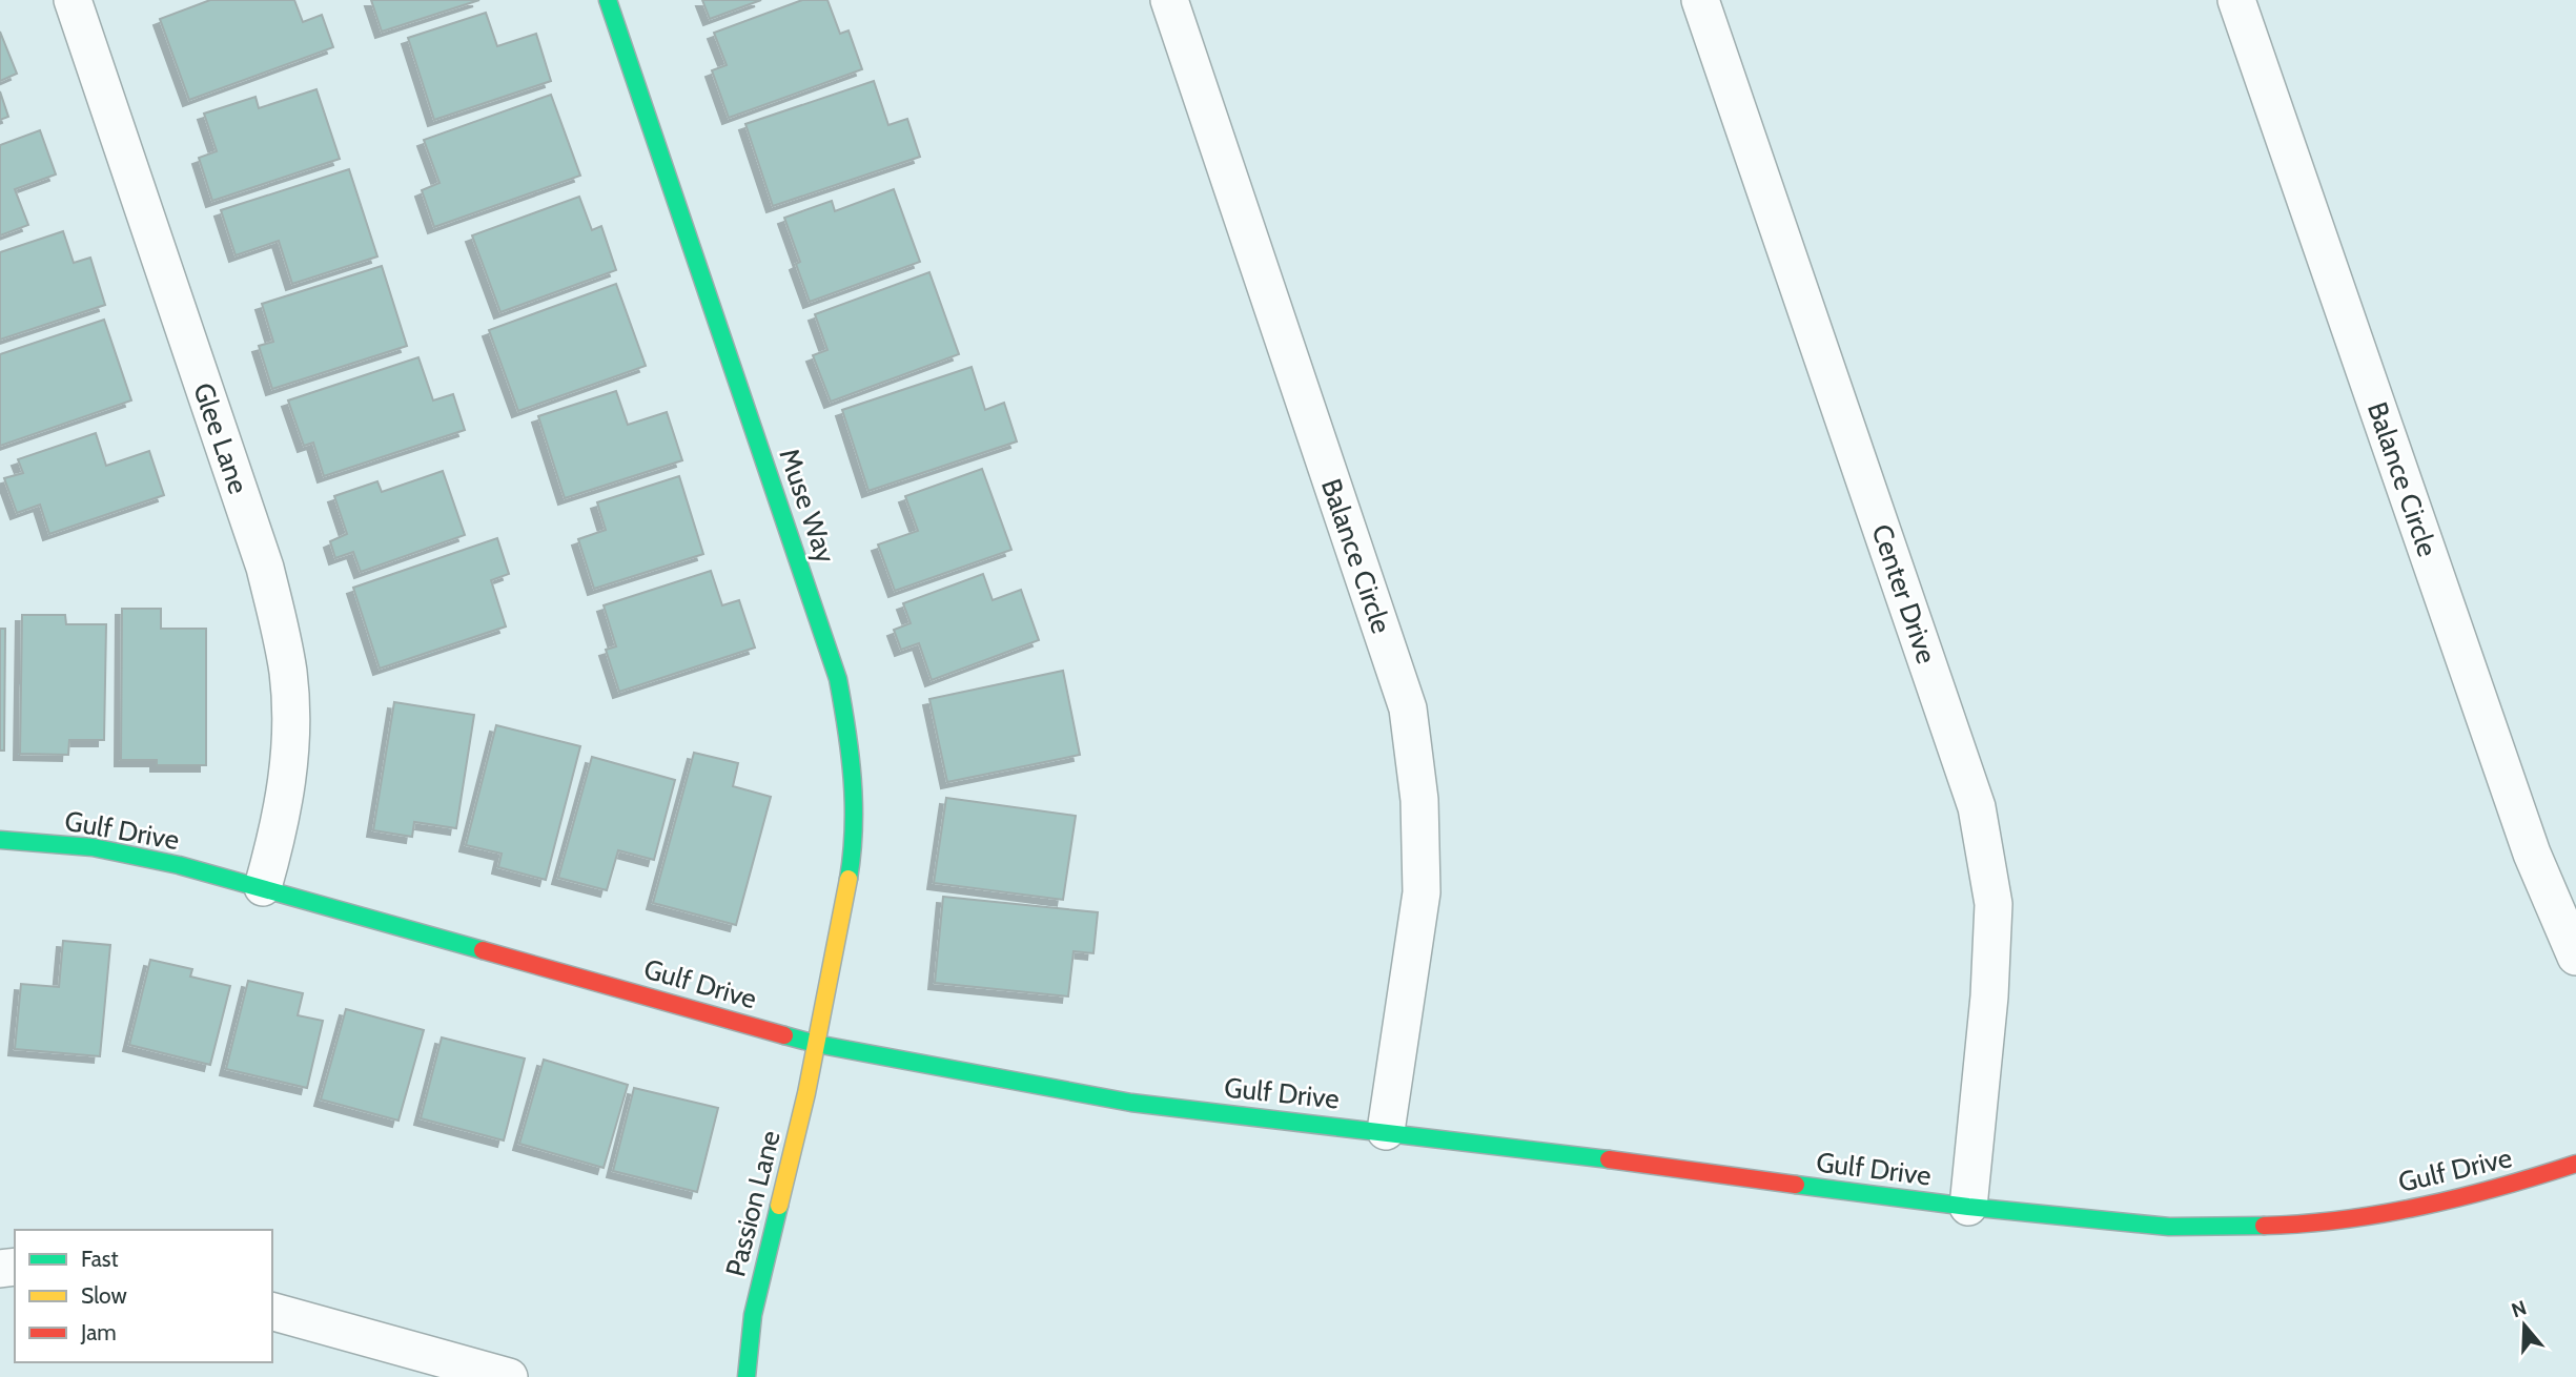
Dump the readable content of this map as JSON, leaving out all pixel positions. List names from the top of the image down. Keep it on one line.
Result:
{"streets":{"street":["Glee Lane","Balance Circle","Muse Way","Center Drive","Gulf Drive","Passion Lane"]},"crossings":[["Glee Lane","Gulf Drive"],["Balance Circle","Gulf Drive"],["Muse Way","Gulf Drive"],["Muse Way","Passion Lane"],["Center Drive","Gulf Drive"],["Gulf Drive","Passion Lane"]],"legend":["Fast","Slow","Jam"],"north":"top"}
